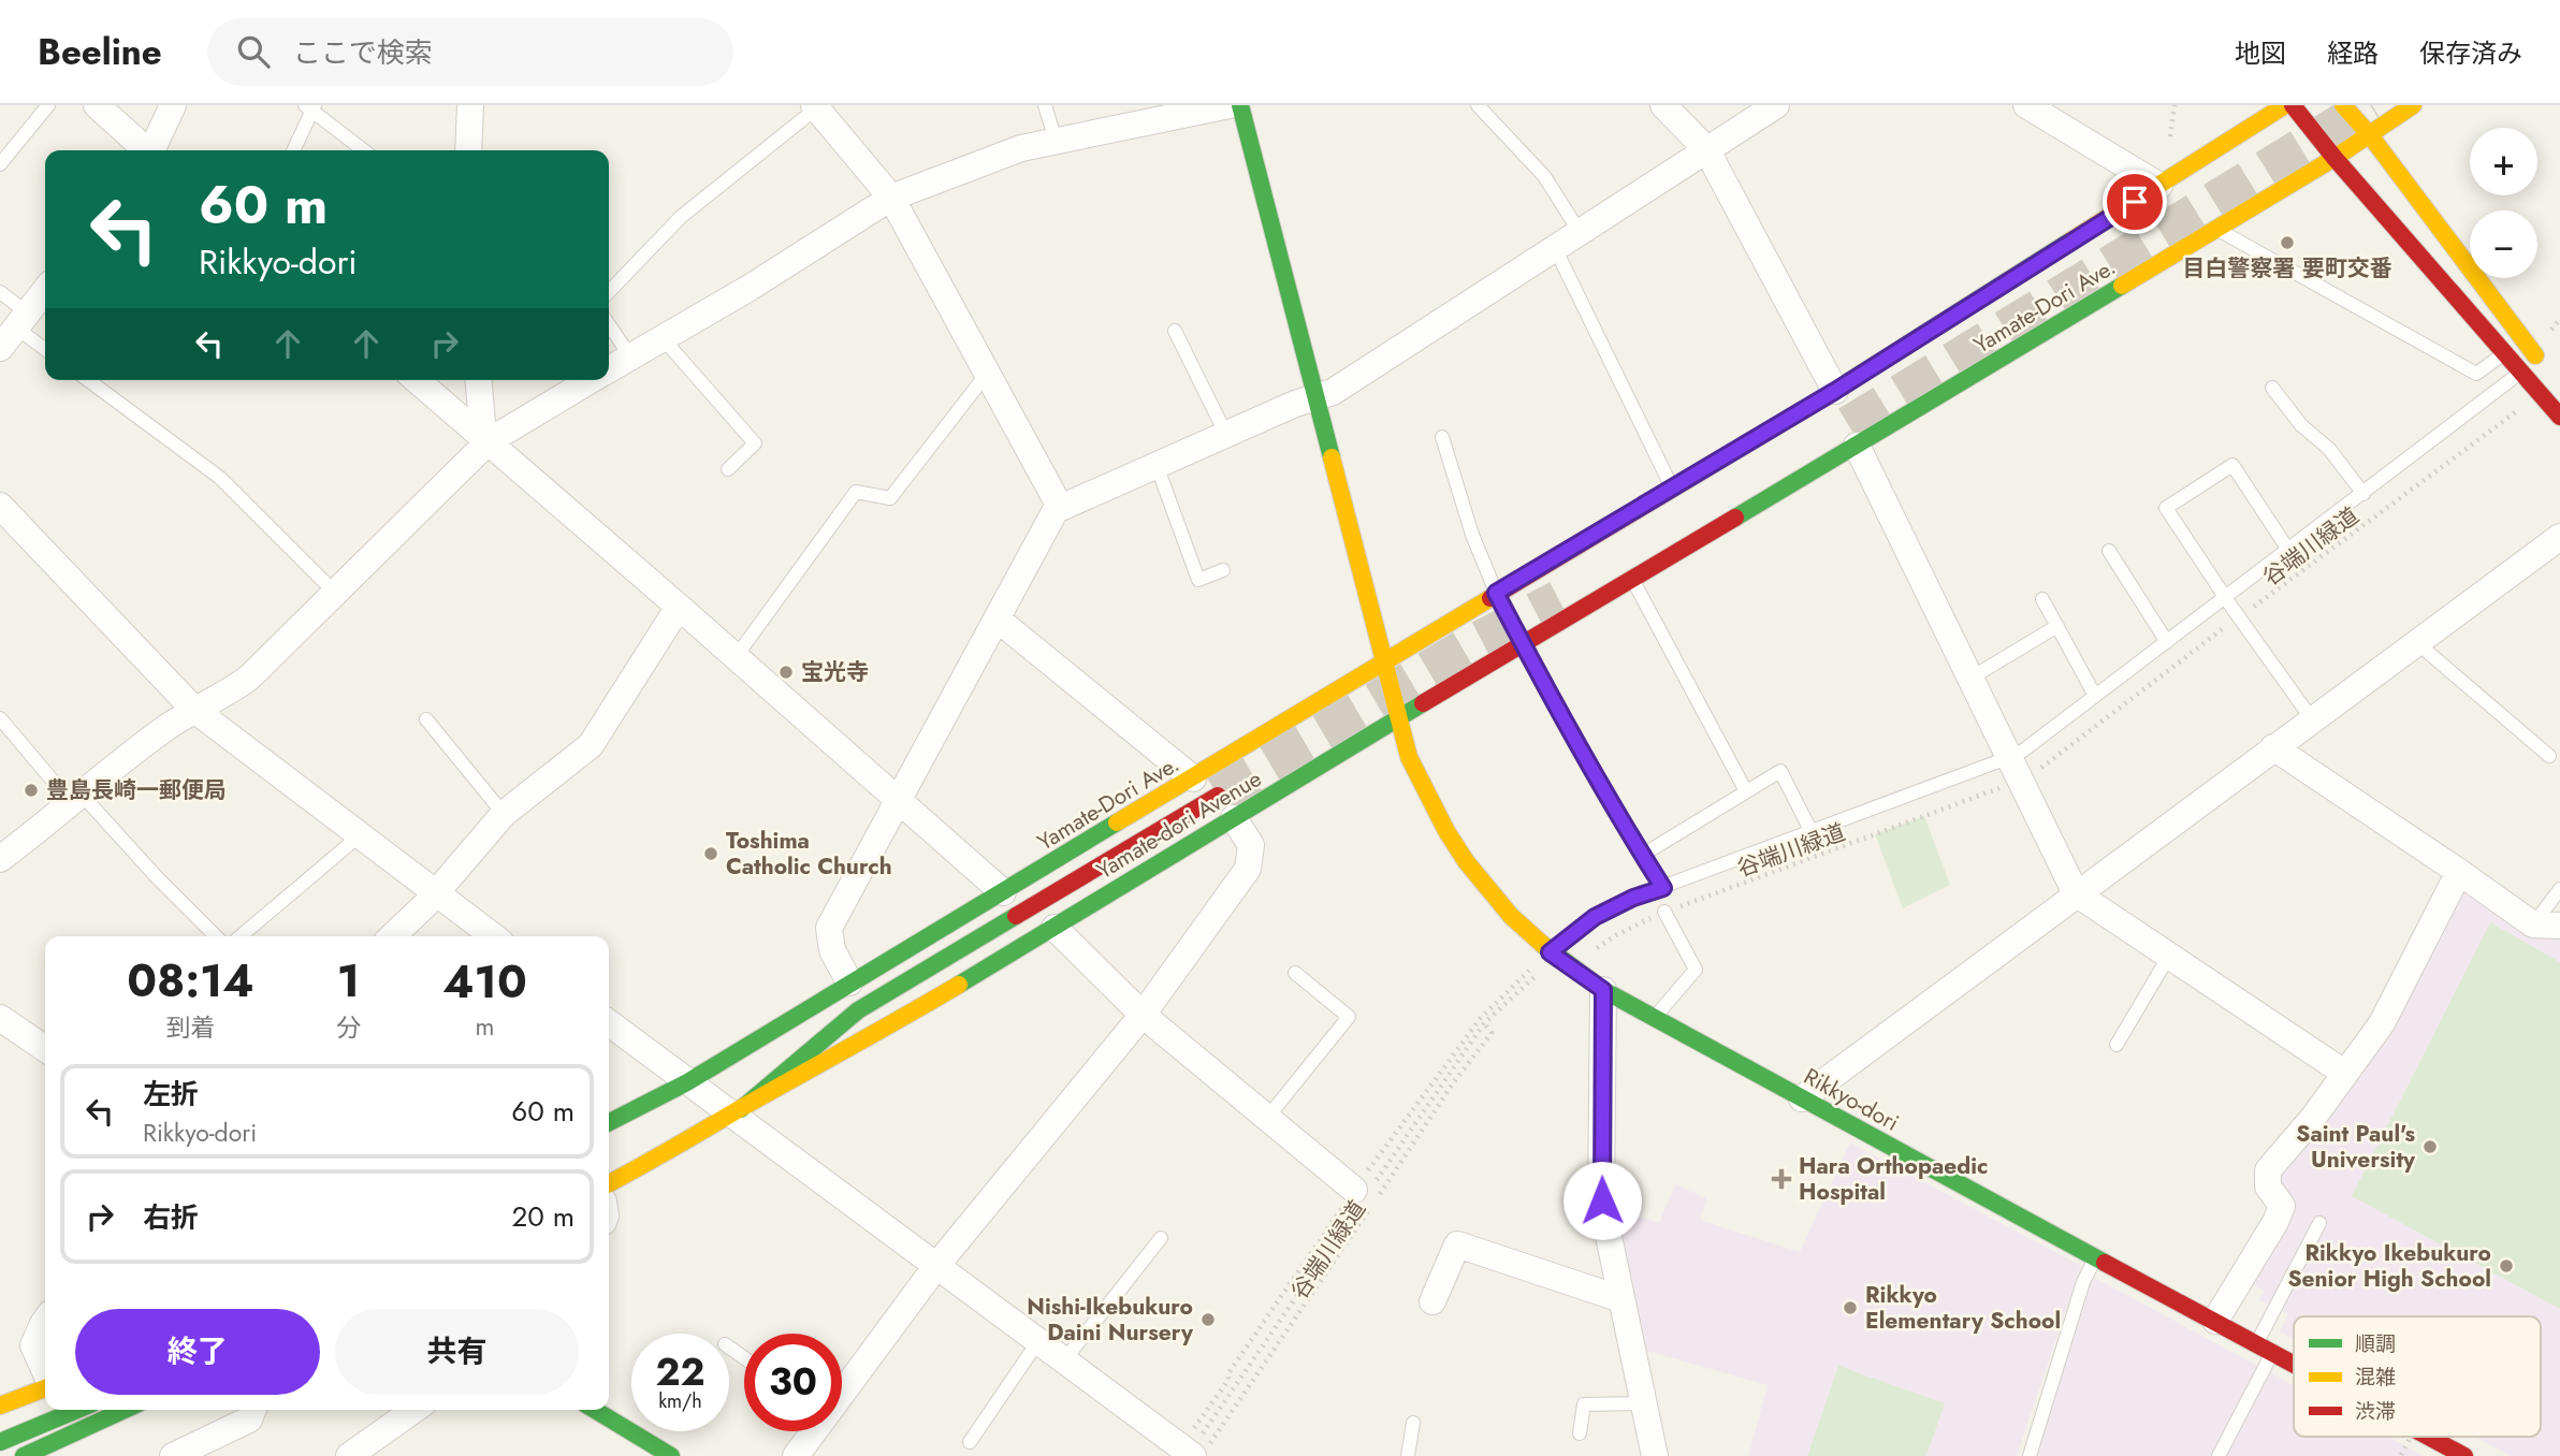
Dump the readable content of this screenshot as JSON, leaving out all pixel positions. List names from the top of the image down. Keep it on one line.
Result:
{"streets":{"main road":["Yamate-Dori Ave.","Yamate-dori Avenue","Rikkyo-dori"],"path":["谷端川緑道"]},"crossings":[["Yamate-Dori Ave.","Yamate-dori Avenue"],["Yamate-Dori Ave.","Rikkyo-dori"],["谷端川緑道","Rikkyo-dori"],["Yamate-dori Avenue","Rikkyo-dori"]],"places":{"other":["目白警察署 要町交番","宝光寺","豊島長崎一郵便局","Toshima Catholic Church","Saint Paul's University","Rikkyo Ikebukuro Senior High School","Rikkyo Elementary School","Nishi-Ikebukuro Daini Nursery"],"health":["Hara Orthopaedic Hospital"]},"legend":["順調","混雑","渋滞"],"page":{"header":"Beeline","search":"ここで検索","nav":["地図","経路","保存済み"],"map_buttons":["+","−"],"turn":["60 m","Rikkyo-dori"],"eta":["08:14","到着","1","分","410","m"],"list":[{"name":"左折","note":"Rikkyo-dori","value":"60 m"},{"name":"右折","value":"20 m"}],"buttons":["終了","共有"],"speed":"22 km/h","limit":"30"}}
